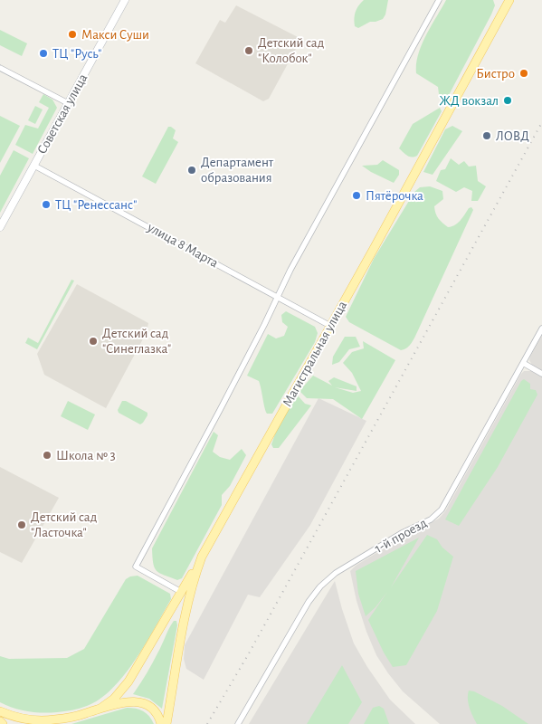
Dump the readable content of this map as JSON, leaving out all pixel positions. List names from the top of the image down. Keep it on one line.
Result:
{"streets":{"main road":["Советская улица","Магистральная улица"],"street":["улица 8 Марта","1-й проезд"]},"crossings":[["Советская улица","улица 8 Марта"],["улица 8 Марта","Магистральная улица"]],"places":["Макси Суши","Детский сад \"Колобок\"","ТЦ \"Русь\"","Бистро","ЖД вокзал","ЛОВД","Департамент образования","Пятёрочка","ТЦ \"Ренессанс\"","Детский сад \"Синеглазка\"","Школа № 3","Детский сад \"Ласточка\""]}
